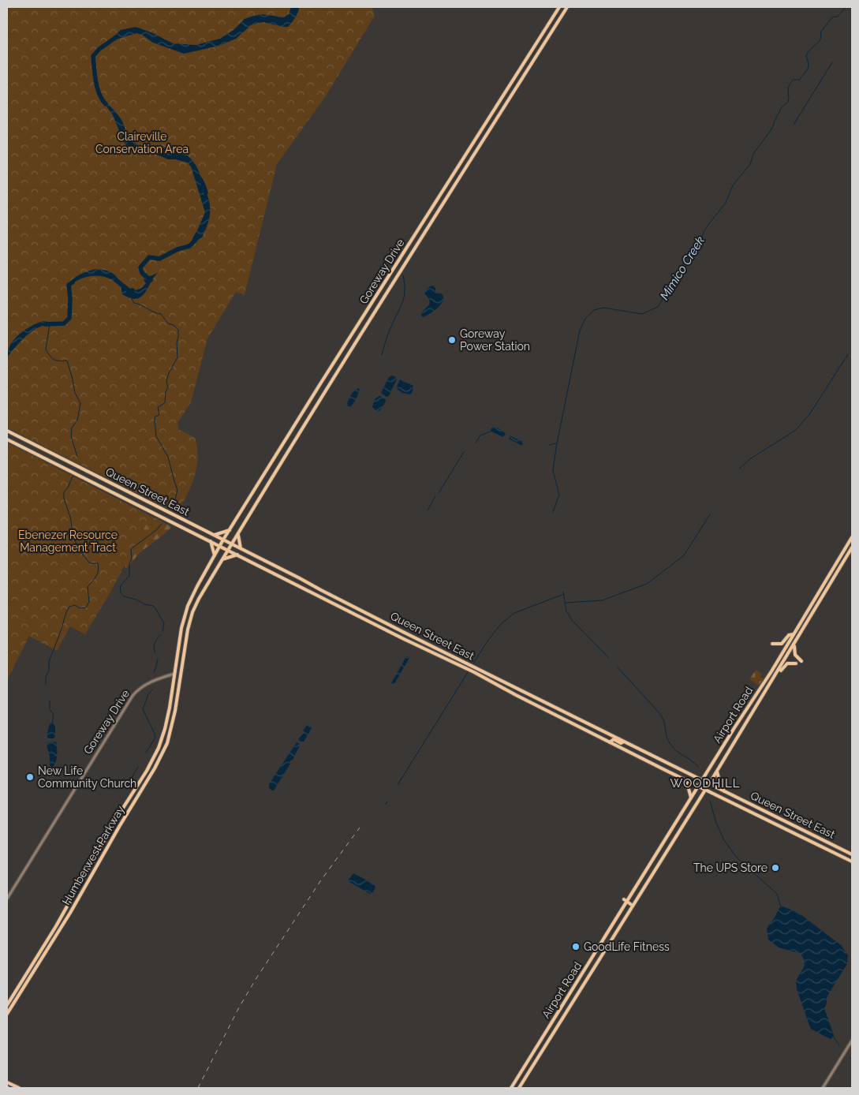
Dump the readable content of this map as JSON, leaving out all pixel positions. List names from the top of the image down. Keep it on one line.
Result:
{"streets":{"main road":["Goreway Drive","Queen Street East","Airport Road","Humberwest Parkway"]},"crossings":[["Goreway Drive","Queen Street East"],["Goreway Drive","Humberwest Parkway"],["Queen Street East","Airport Road"],["Queen Street East","Humberwest Parkway"]],"districts":["WOODHILL"],"water":["Mimico Creek"],"parks":["Claireville Conservation Area","Ebenezer Resource Management Tract"],"places":["Goreway Power Station","New Life Community Church","The UPS Store","GoodLife Fitness"]}
